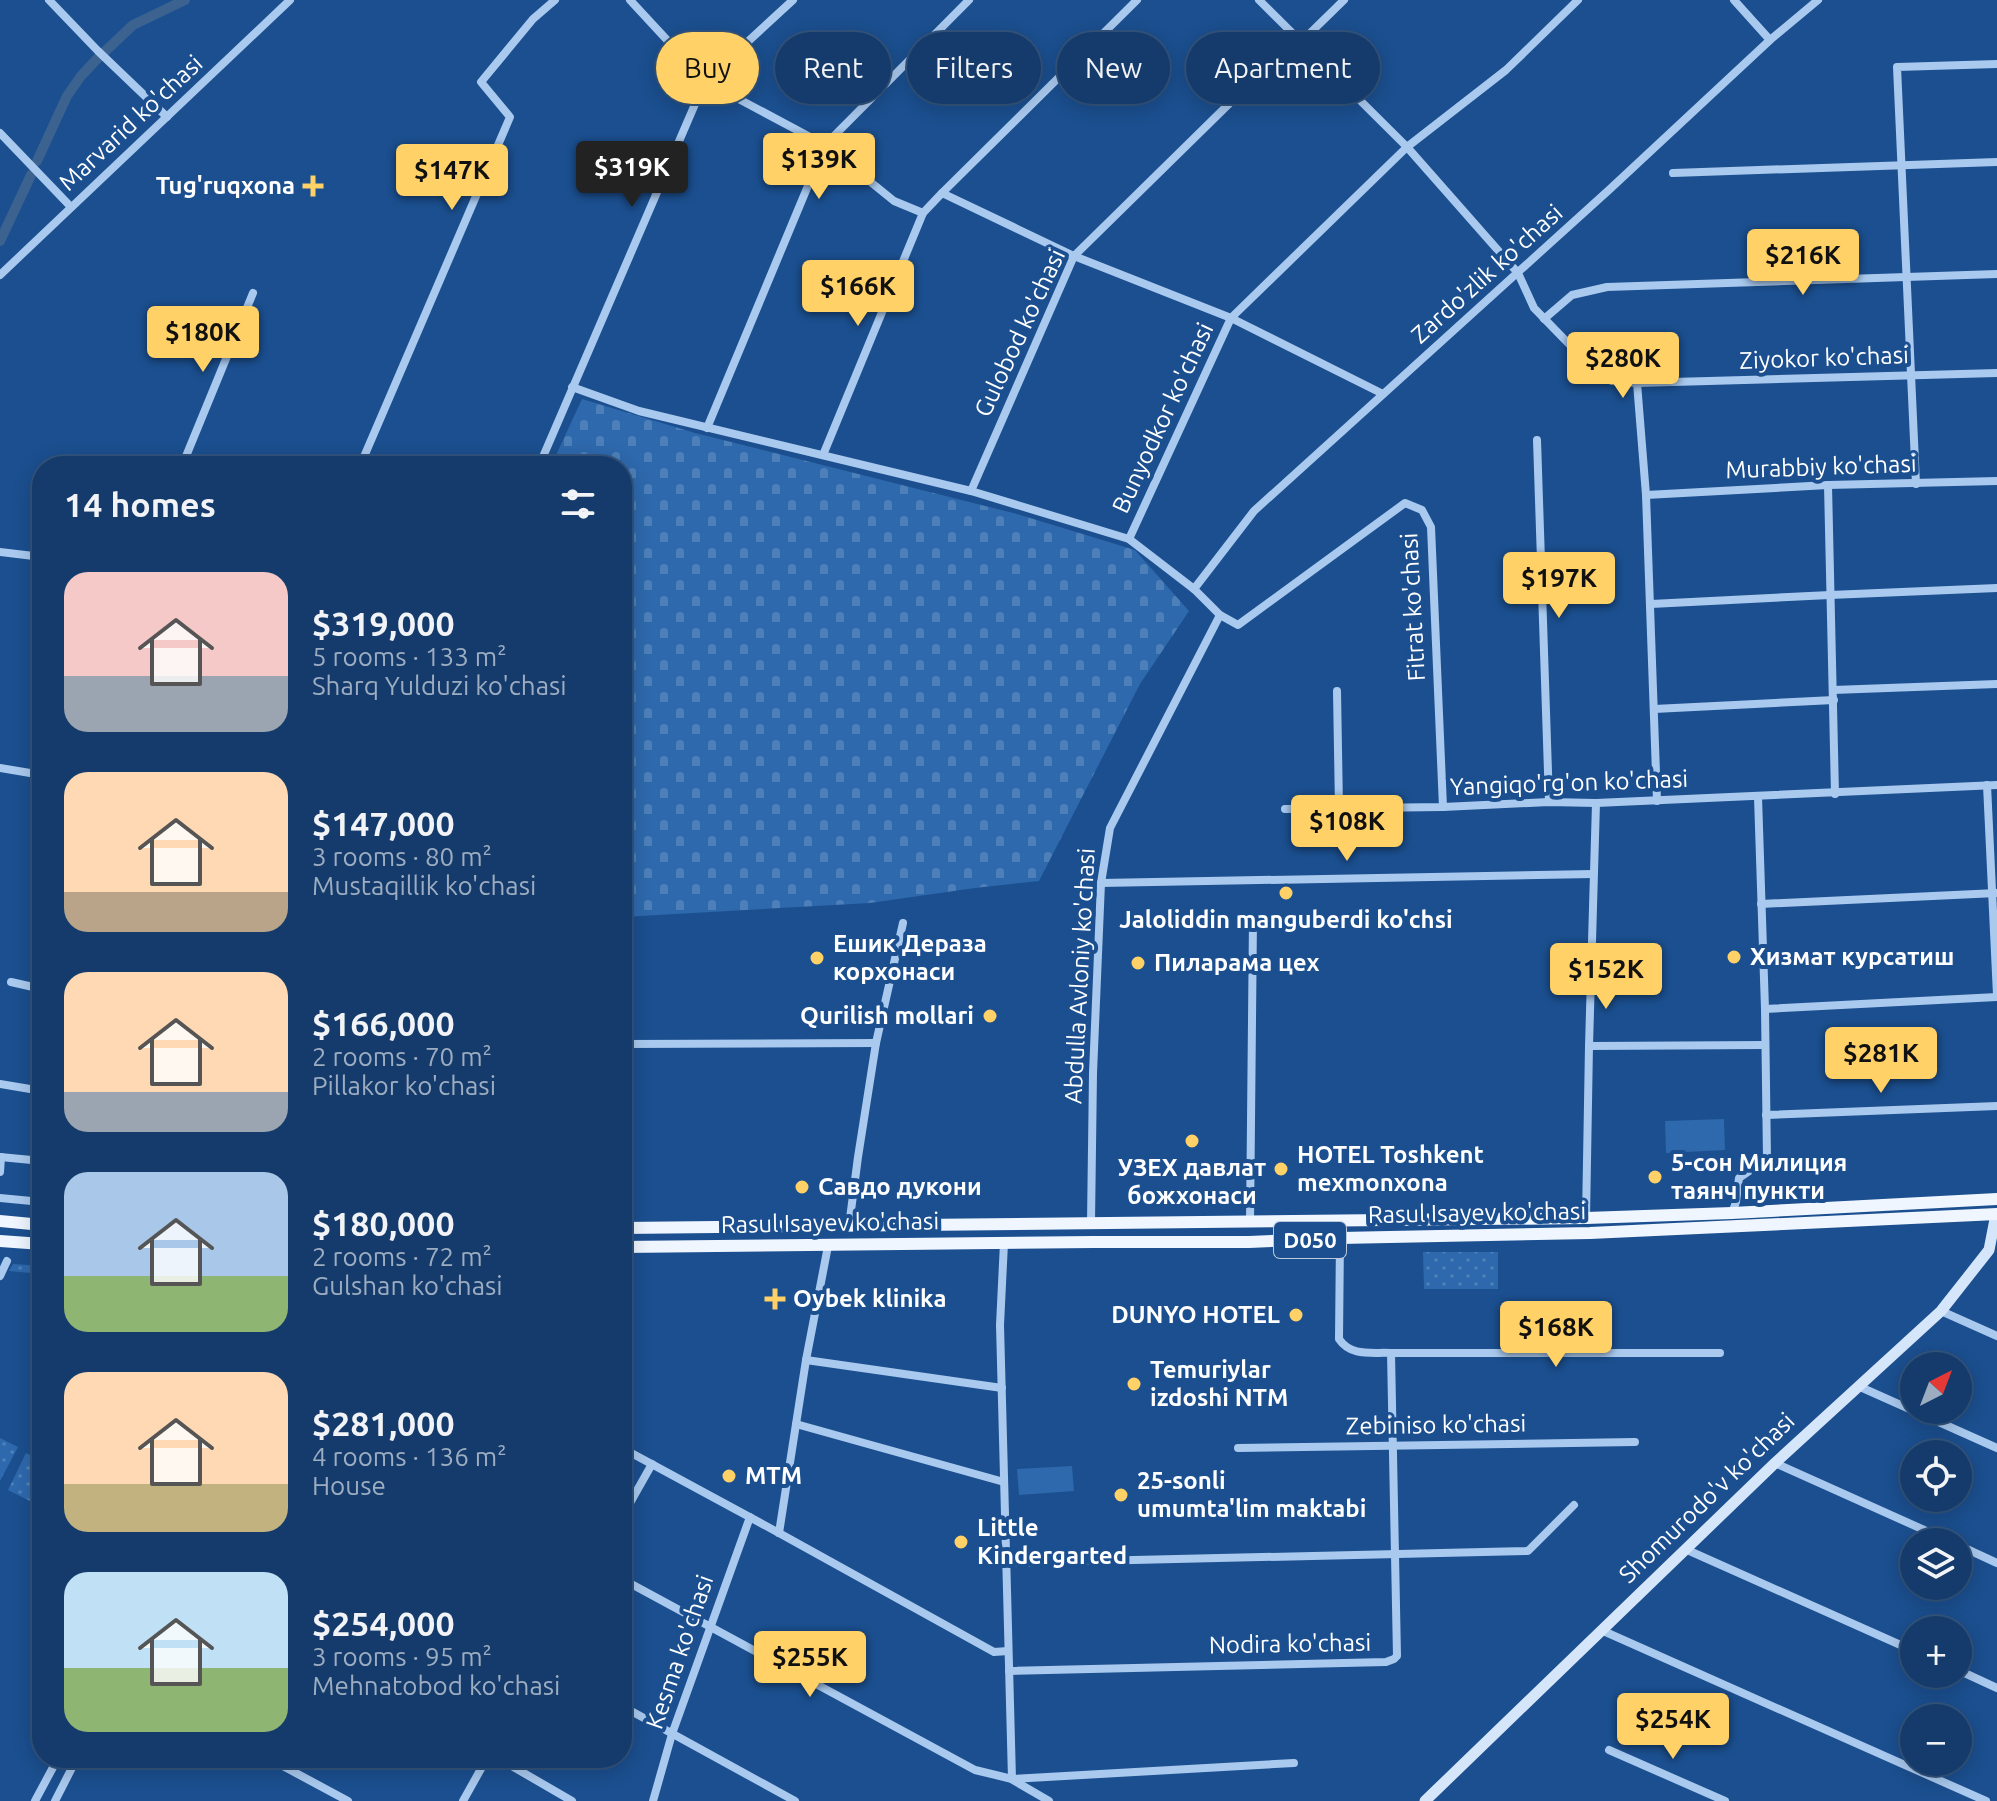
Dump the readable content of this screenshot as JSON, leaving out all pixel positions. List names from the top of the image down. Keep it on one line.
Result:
{"streets":{"main road":["Rasul Isayev ko'chasi","D050"],"street":["Marvarid ko'chasi","Zardo'zlik ko'chasi","Gulobod ko'chasi","Ziyokor ko'chasi","Bunyodkor ko'chasi","Murabbiy ko'chasi","Fitrat ko'chasi","Yangiqo'rg'on ko'chasi","Abdulla Avloniy ko'chasi","Zebiniso ko'chasi","Shomurodo'v ko'chasi","Nodira ko'chasi","Kesma ko'chasi"]},"crossings":[["Zardo'zlik ko'chasi","Ziyokor ko'chasi"],["Ziyokor ko'chasi","Bunyodkor ko'chasi"],["Fitrat ko'chasi","Yangiqo'rg'on ko'chasi"],["Fitrat ko'chasi","Abdulla Avloniy ko'chasi"],["Abdulla Avloniy ko'chasi","Rasul Isayev ko'chasi"],["Rasul Isayev ko'chasi","Shomurodo'v ko'chasi"],["Zebiniso ko'chasi","Nodira ko'chasi"]],"places":{"health":["Tug'ruqxona","Oybek klinika"],"other":["Jaloliddin manguberdi ko'chsi","Хизмат курсатиш","Ешик Дераза корхонаси","Пиларама цех","Qurilish mollari","УЗЕХ давлат божхонаси","HOTEL Toshkent mexmonxona","5-сон Милиция таянч пункти","Савдо дукони","DUNYO HOTEL","Temuriylar izdoshi NTM","MTM","25-sonli umumta'lim maktabi","Little Kindergarted"]},"north":"top right","page":{"chip":["Buy","Rent","Filters","New","Apartment"],"price":["$139K","$319K","$147K","$216K","$166K","$180K","$280K","$197K","$108K","$152K","$281K","$168K","$255K","$254K"],"heading":"14 homes","list":[{"name":"$319,000","note":"5 rooms · 133 m² · Sharq Yulduzi ko'chasi"},{"name":"$147,000","note":"3 rooms · 80 m² · Mustaqillik ko'chasi"},{"name":"$166,000","note":"2 rooms · 70 m² · Pillakor ko'chasi"},{"name":"$180,000","note":"2 rooms · 72 m² · Gulshan ko'chasi"},{"name":"$281,000","note":"4 rooms · 136 m² · House"},{"name":"$254,000","note":"3 rooms · 95 m² · Mehnatobod ko'chasi"}],"map_buttons":["+","−"]}}
